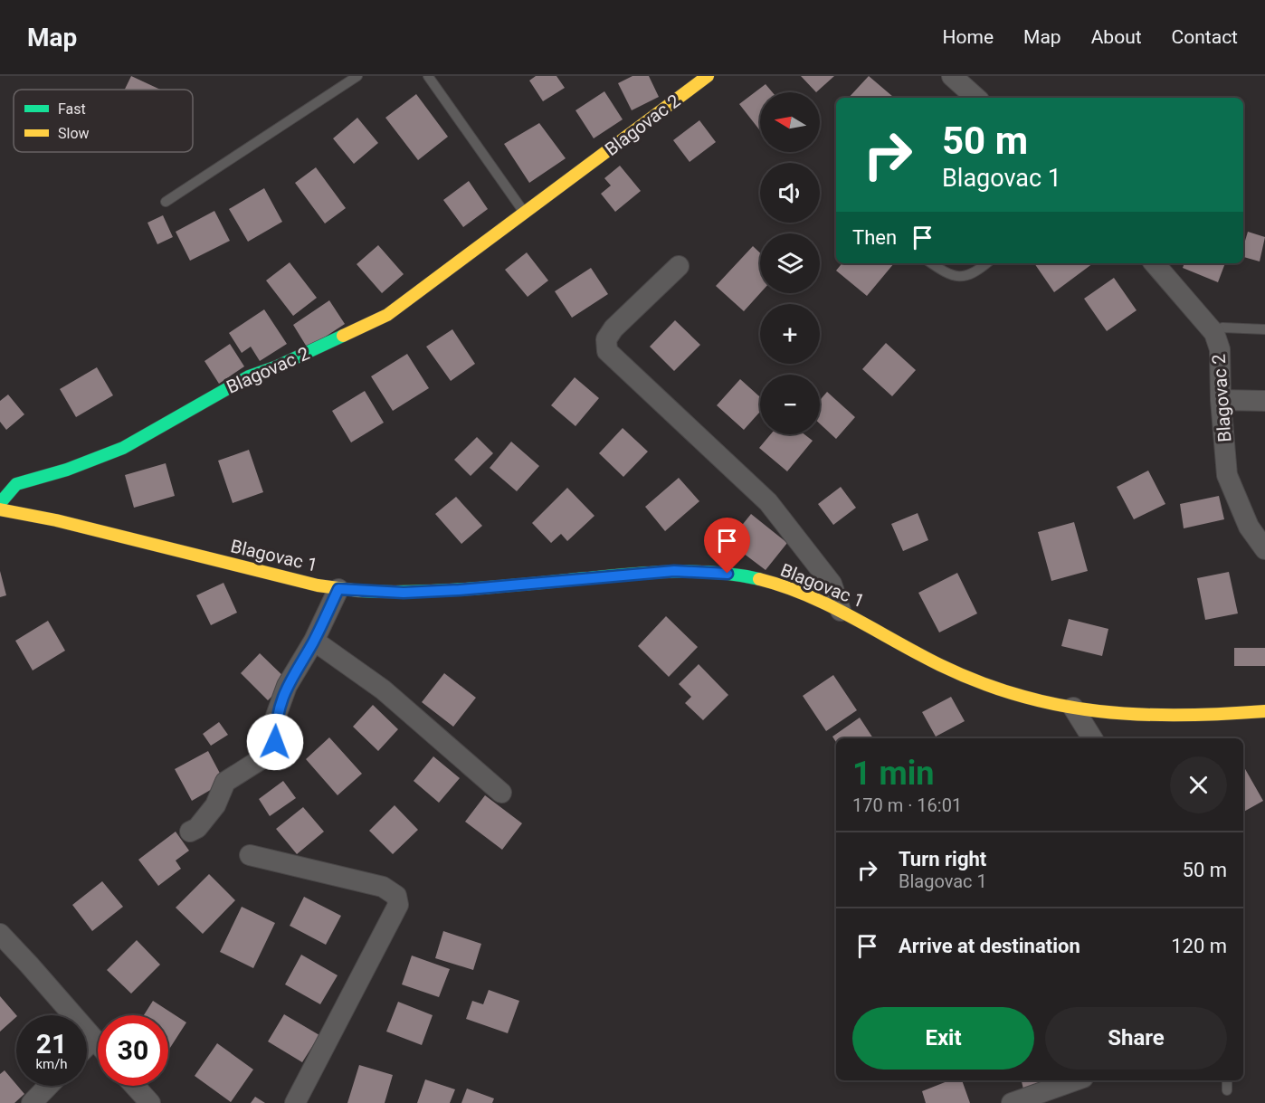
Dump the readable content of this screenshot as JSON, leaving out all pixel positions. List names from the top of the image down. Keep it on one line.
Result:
{"streets":{"street":["Blagovac 2","Blagovac 1"]},"legend":["Fast","Slow"],"north":"left","page":{"header":"Map","nav":["Home","Map","About","Contact"],"map_buttons":["+","−"],"turn":["50 m","Blagovac 1"],"then":"Then","heading":["1 min","170 m · 16:01"],"list":[{"name":"Turn right","note":"Blagovac 1","value":"50 m"},{"name":"Arrive at destination","value":"120 m"}],"buttons":["Exit","Share"],"speed":"21 km/h","limit":"30"}}
